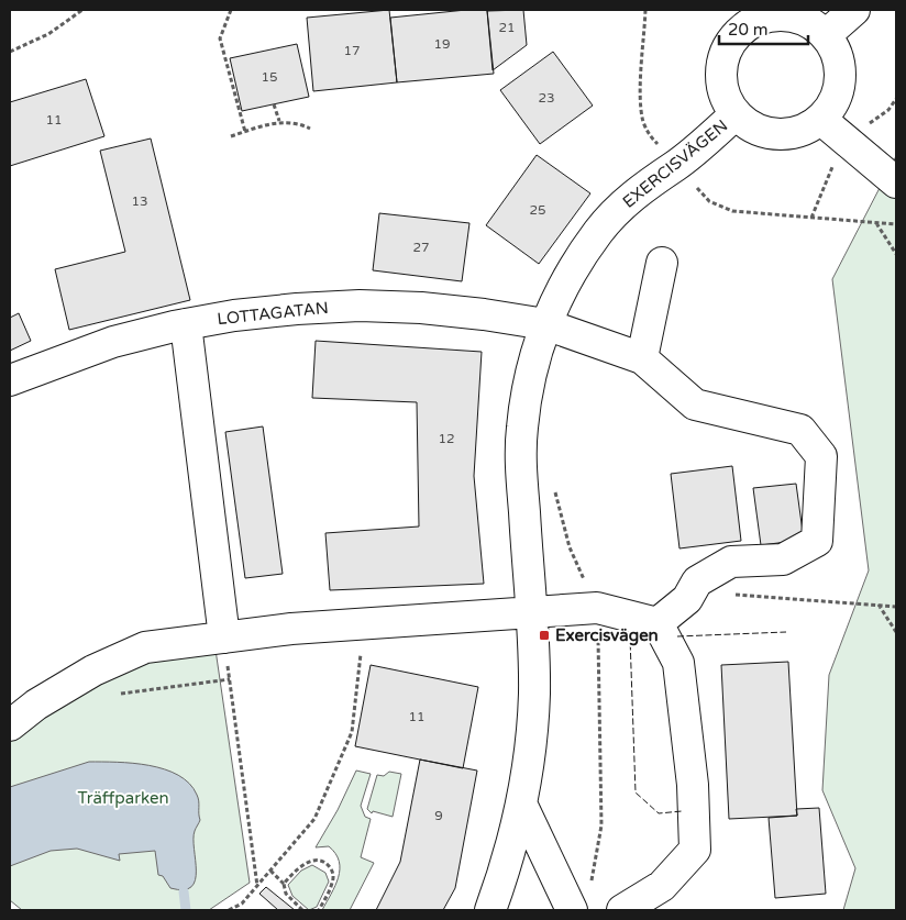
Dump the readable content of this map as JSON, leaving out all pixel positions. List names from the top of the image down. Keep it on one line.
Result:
{"streets":{"street":["EXERCISVÄGEN","LOTTAGATAN"]},"crossings":[["EXERCISVÄGEN","LOTTAGATAN"]],"parks":["Träffparken"],"places":{"transit":["Exercisvägen"]},"house_numbers":["21","19","17","15","23","11","13","25","27","12","11","9"],"scale_bar":"20 m"}
